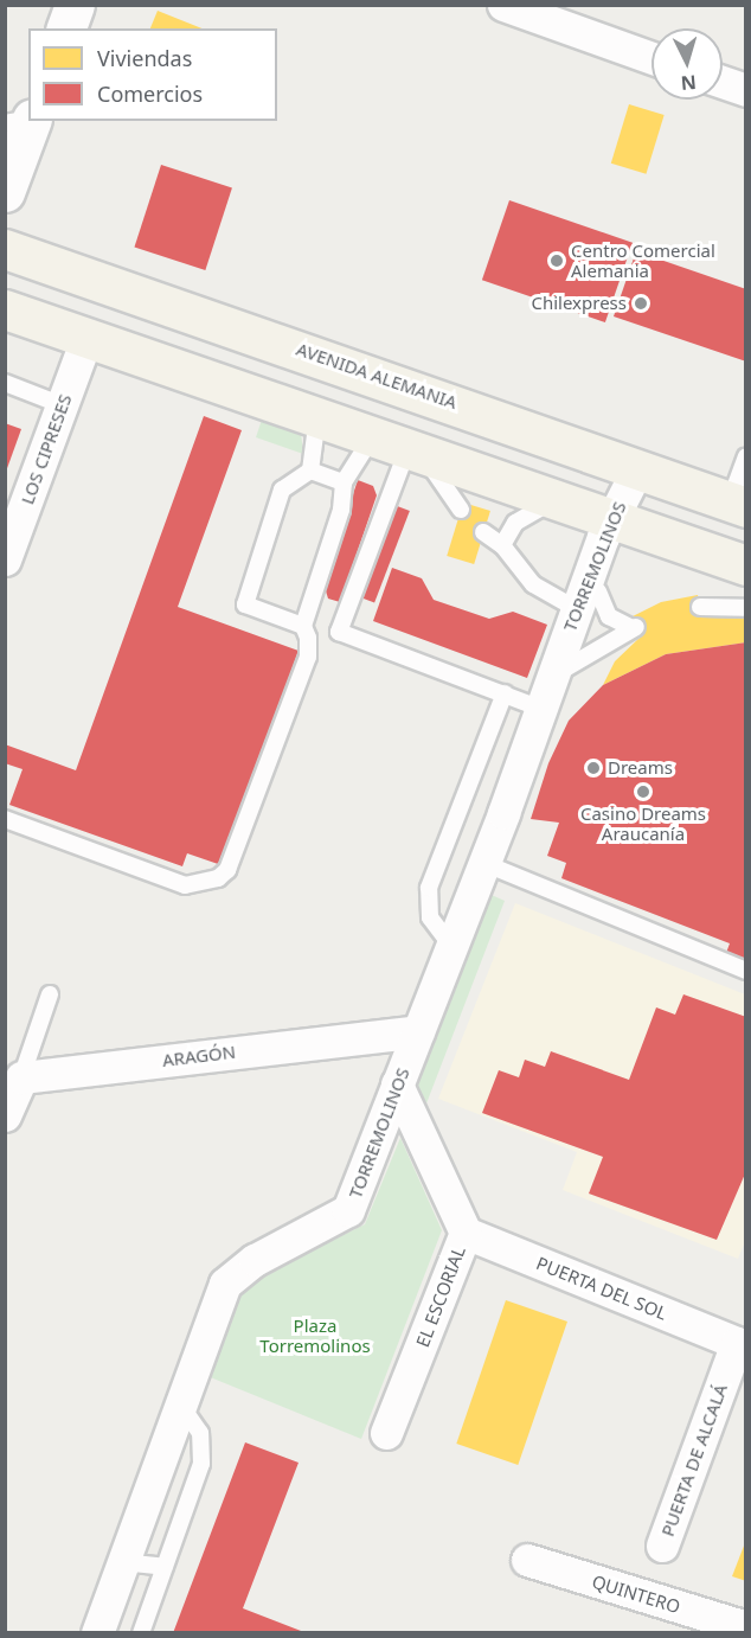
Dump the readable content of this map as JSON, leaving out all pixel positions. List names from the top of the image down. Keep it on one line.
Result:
{"streets":{"main road":["AVENIDA ALEMANIA"],"street":["LOS CIPRESES","TORREMOLINOS","ARAGÓN","PUERTA DEL SOL","EL ESCORIAL","PUERTA DE ALCALÁ","QUINTERO"]},"crossings":[["AVENIDA ALEMANIA","TORREMOLINOS"],["TORREMOLINOS","ARAGÓN"],["TORREMOLINOS","EL ESCORIAL"],["PUERTA DEL SOL","EL ESCORIAL"],["PUERTA DEL SOL","PUERTA DE ALCALÁ"]],"parks":["Plaza Torremolinos"],"places":["Centro Comercial Alemania","Chilexpress","Dreams","Casino Dreams Araucanía"],"legend":["Viviendas","Comercios"],"north":"bottom"}
